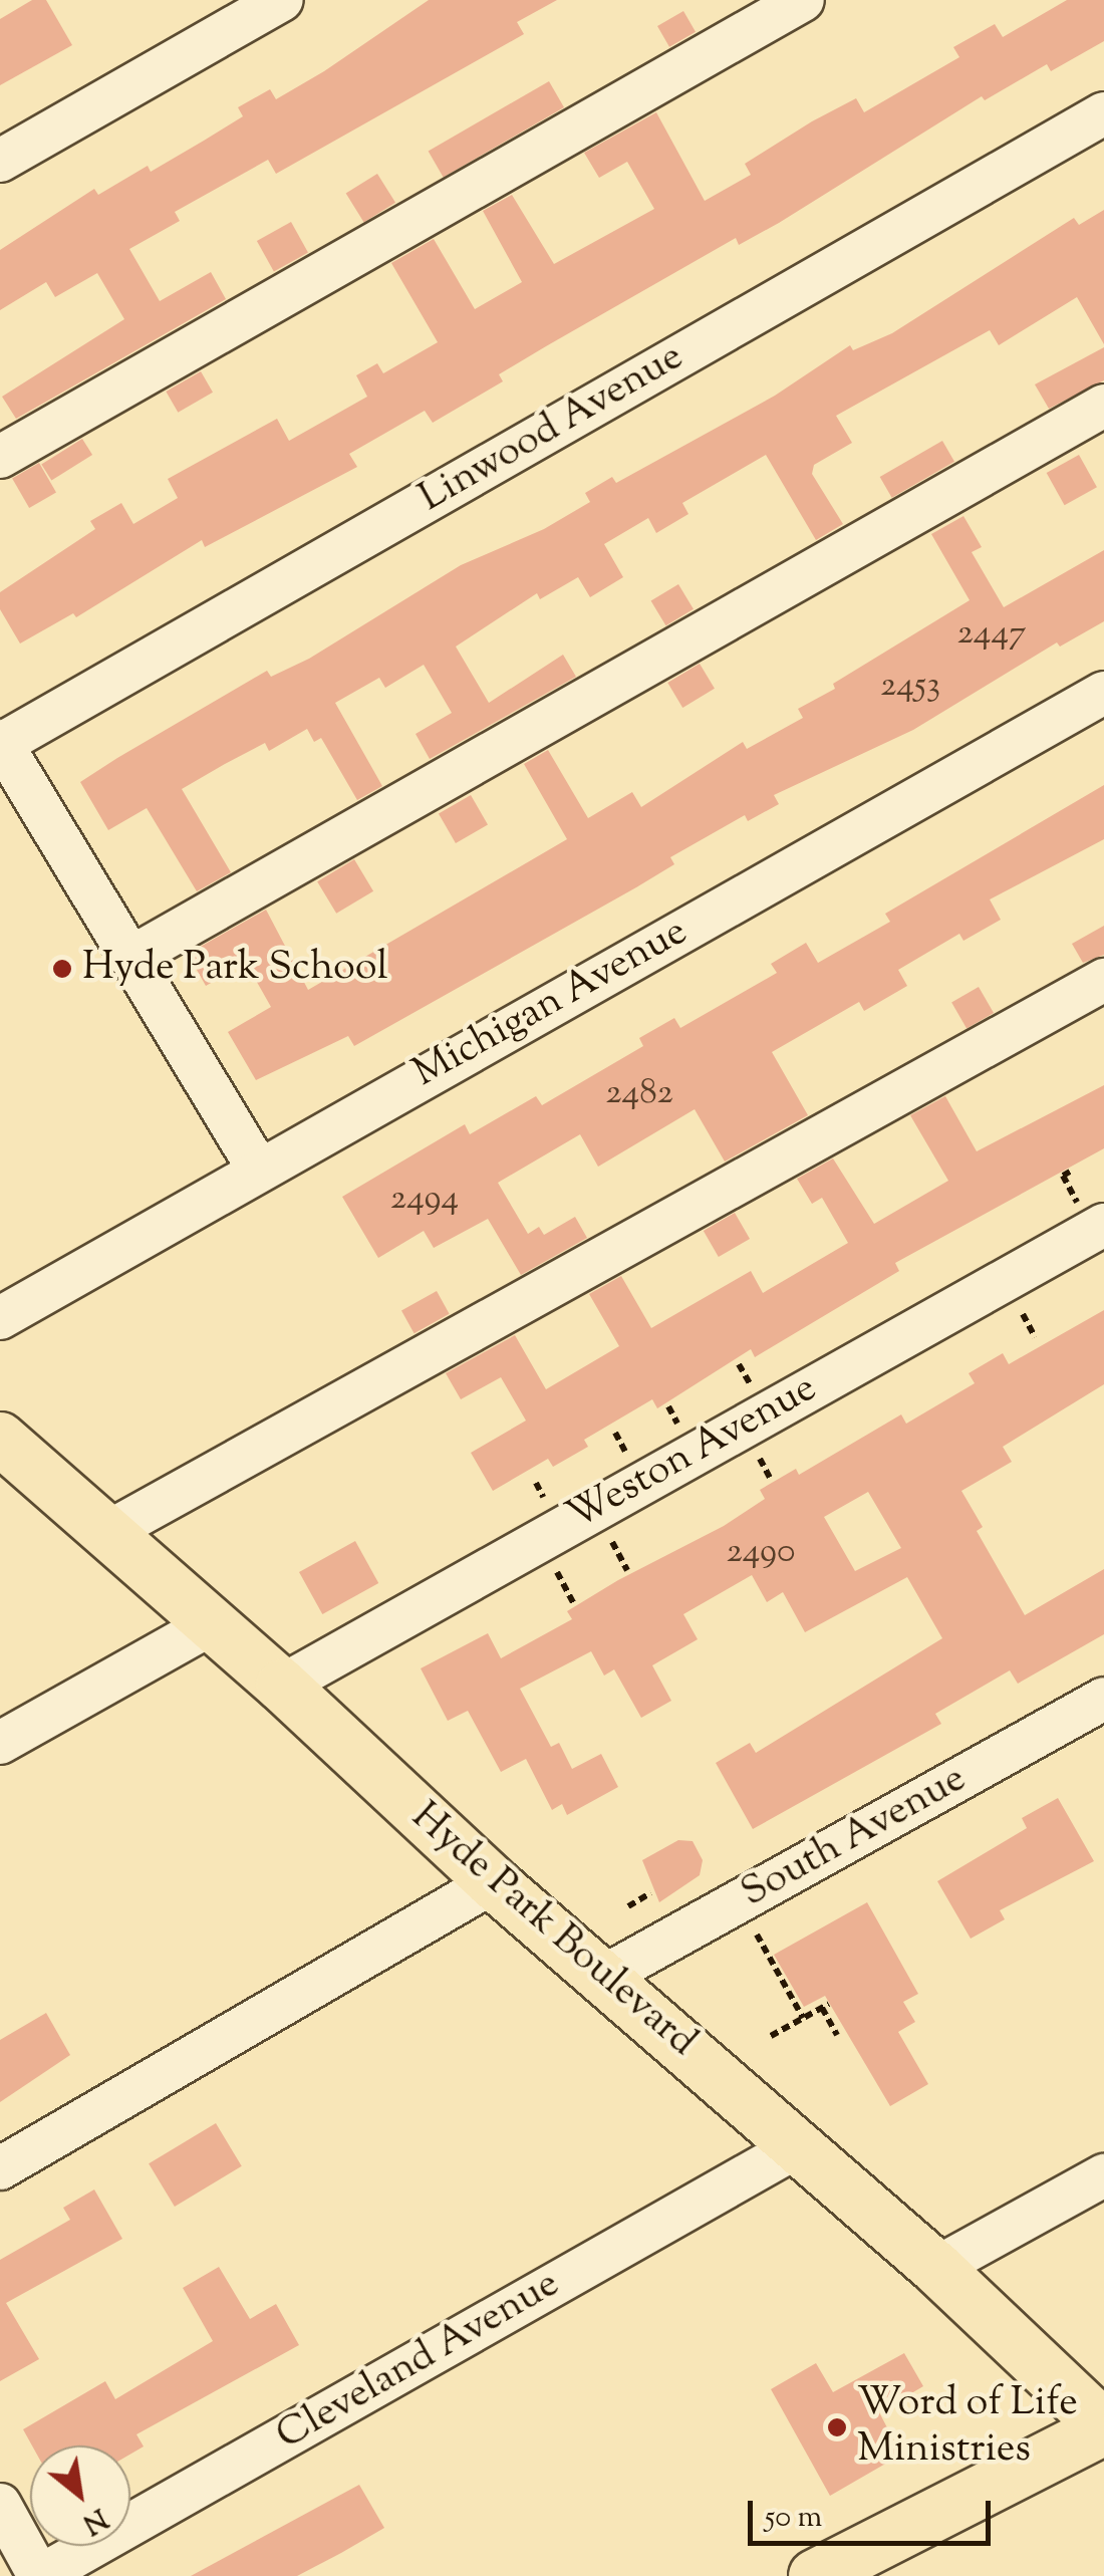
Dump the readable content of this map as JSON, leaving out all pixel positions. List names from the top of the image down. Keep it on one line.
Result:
{"streets":{"main road":["Hyde Park Boulevard"],"street":["Linwood Avenue","Michigan Avenue","Weston Avenue","South Avenue","Cleveland Avenue"]},"crossings":[["Weston Avenue","Hyde Park Boulevard"],["South Avenue","Hyde Park Boulevard"],["Hyde Park Boulevard","Cleveland Avenue"]],"places":["Hyde Park School","Word of Life Ministries"],"house_numbers":["2447","2453","2482","2494","2490"],"scale_bar":"50 m","north":"bottom right"}
